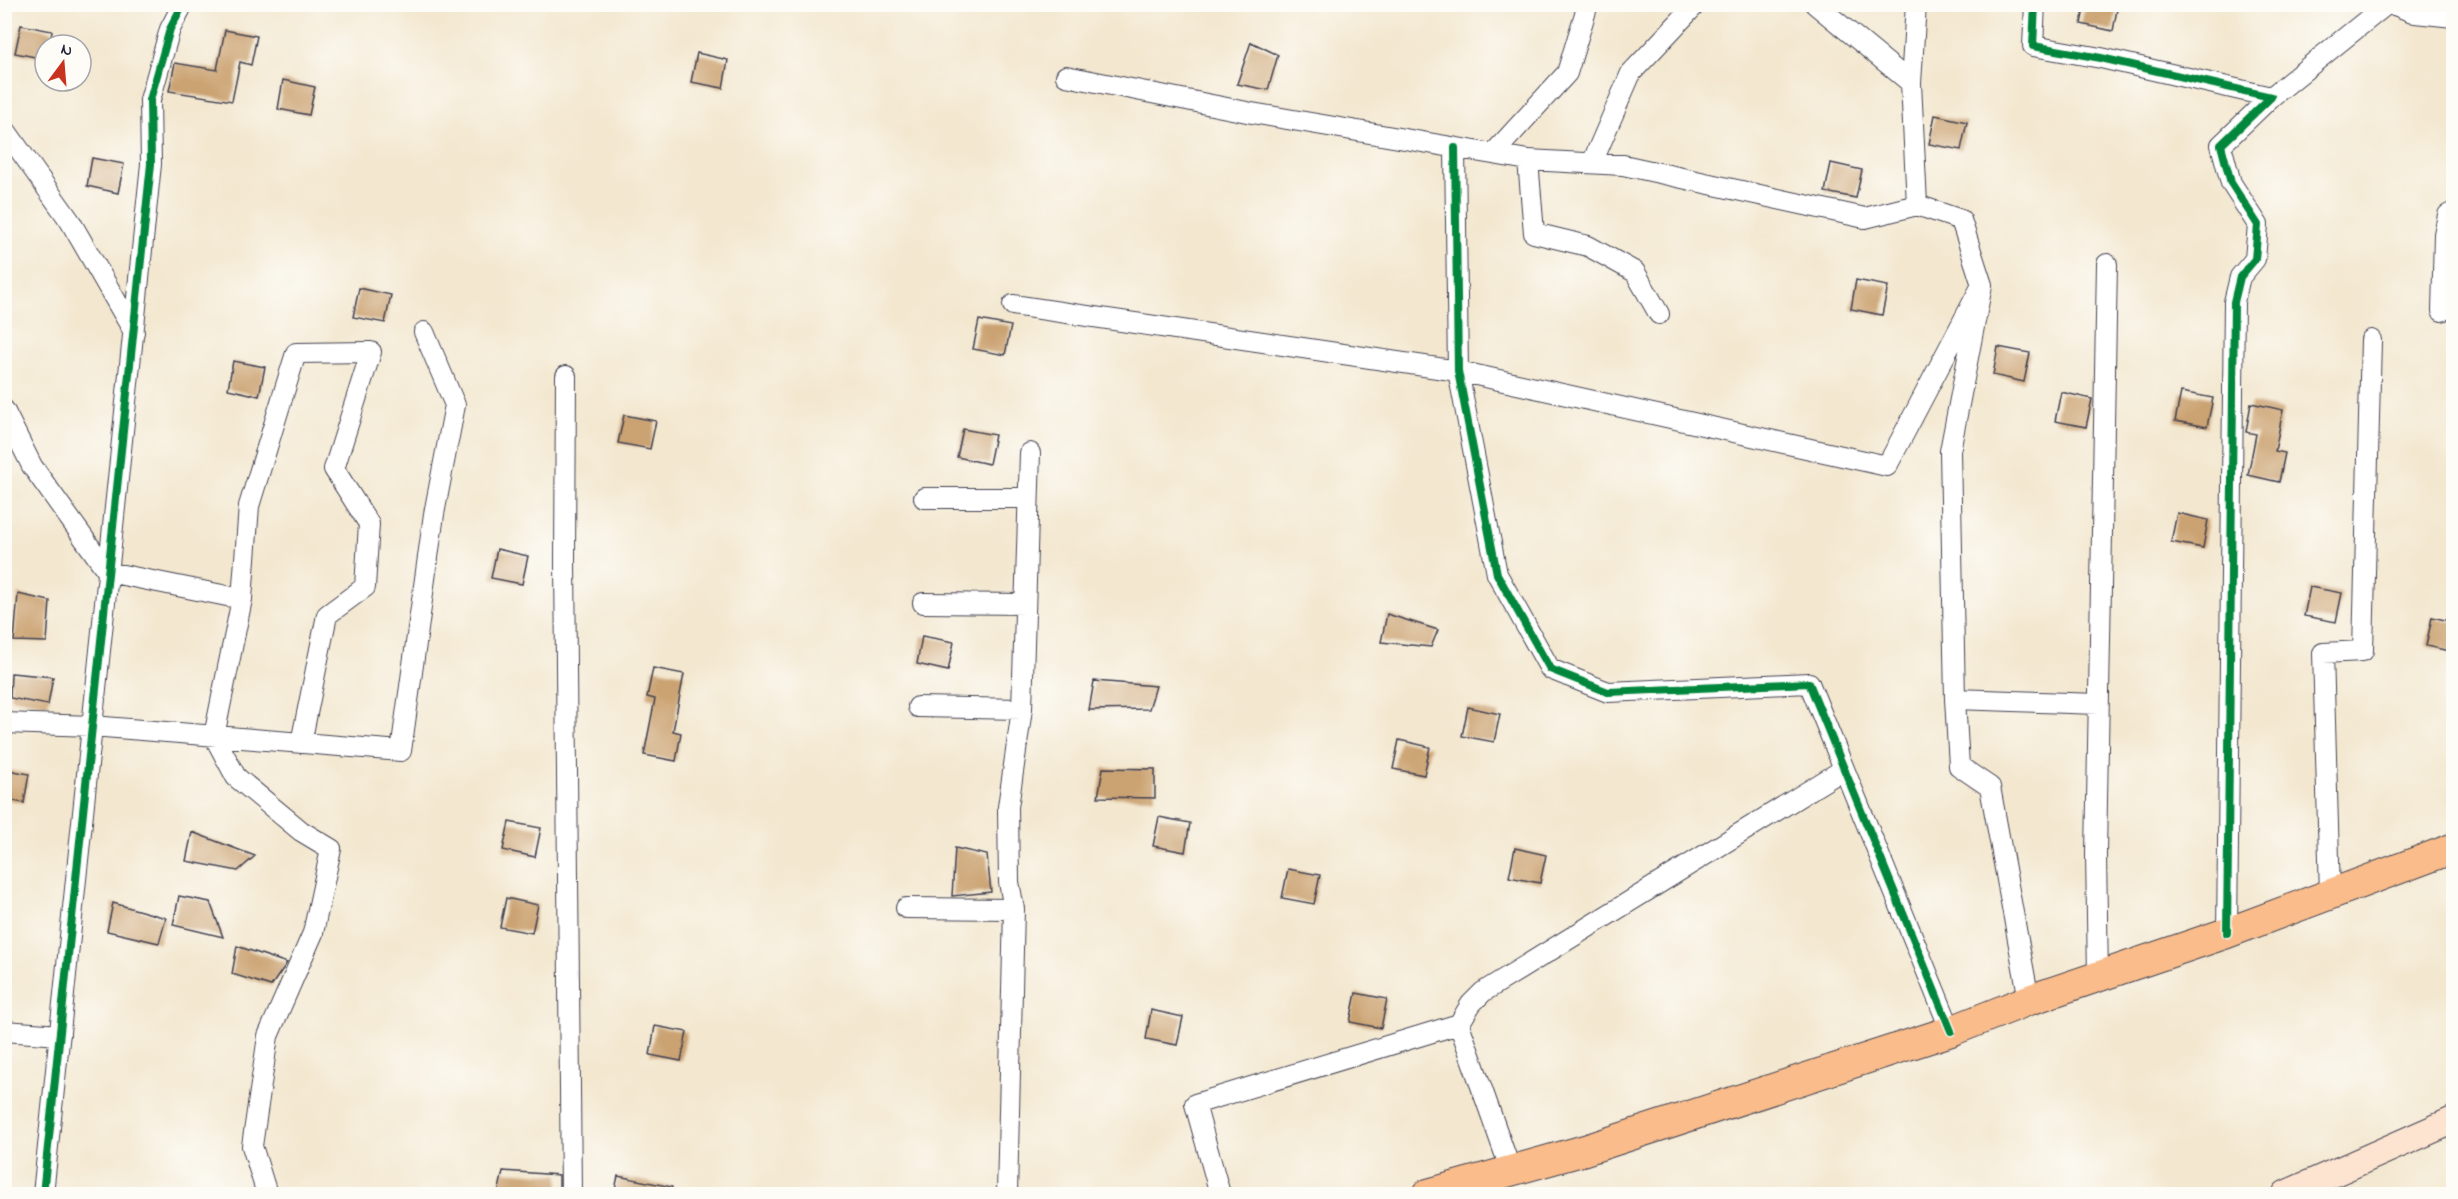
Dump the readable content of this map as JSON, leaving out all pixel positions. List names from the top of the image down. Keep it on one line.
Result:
{"north":"top"}
